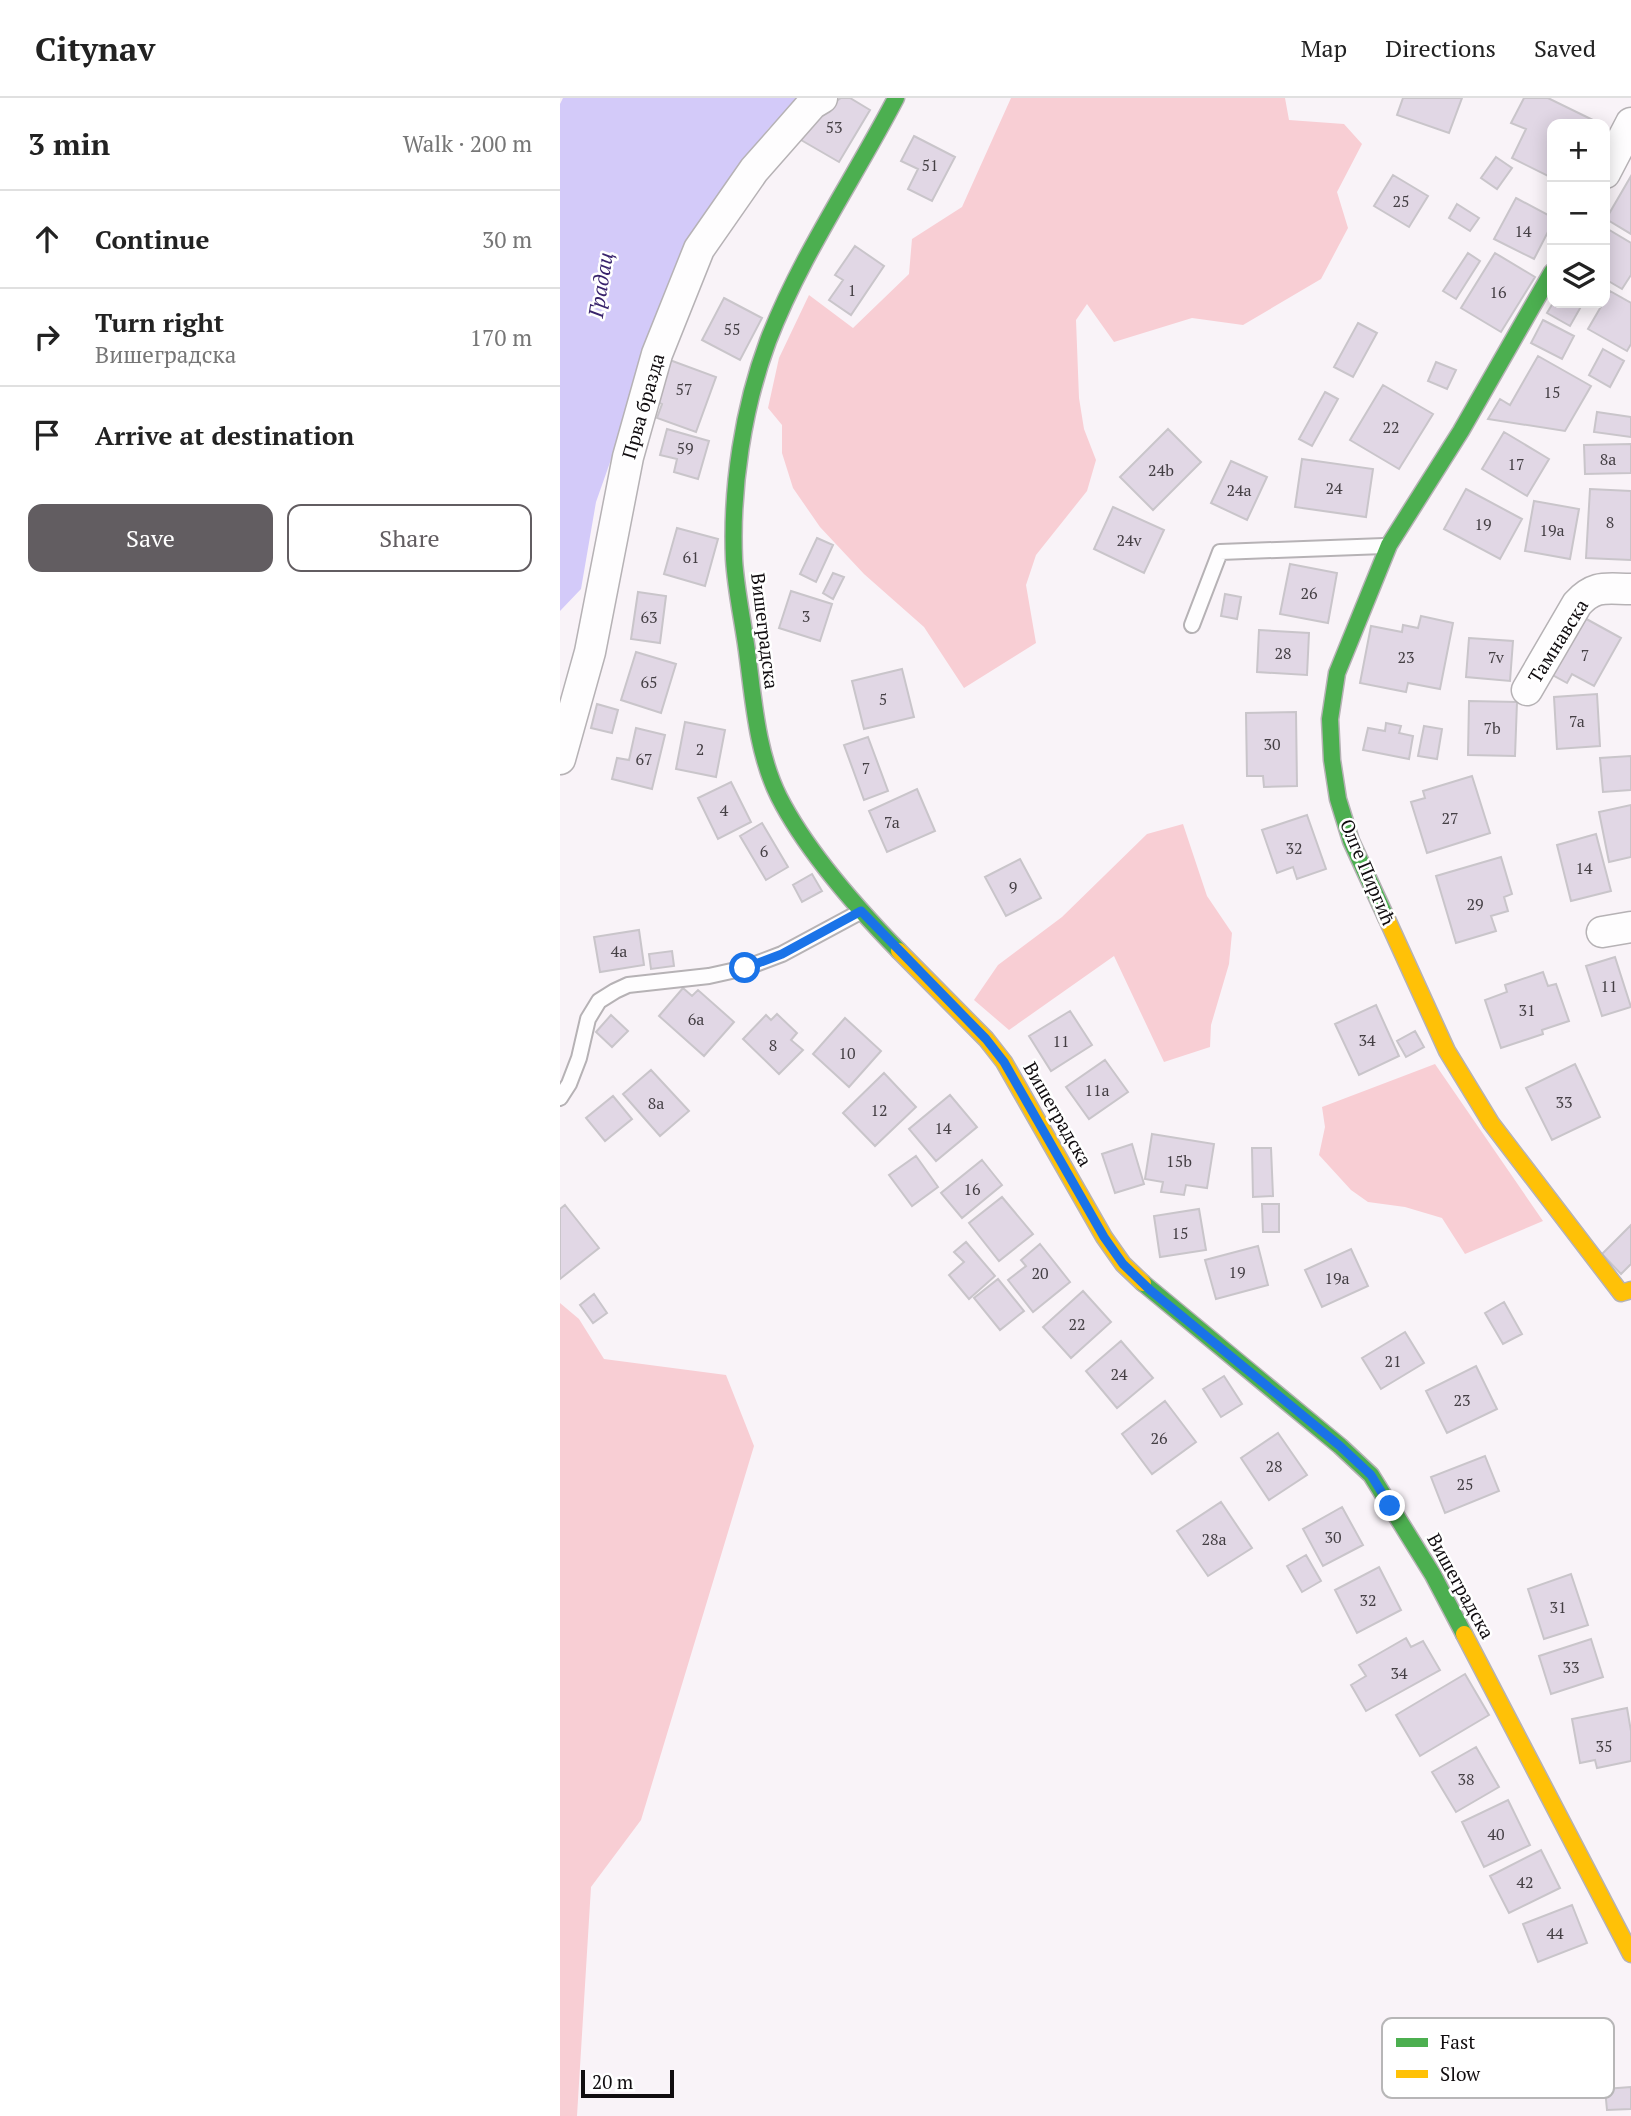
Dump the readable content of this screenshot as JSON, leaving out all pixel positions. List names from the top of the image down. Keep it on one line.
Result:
{"streets":{"street":["Прва бразда","Вишеградска","Тамнавска","Олге Пиргић"]},"water":["Градац"],"house_numbers":["53","51","25","14","1","16","55","57","15","22","59","8a","17","24b","24","24a","8","19","19a","24v","61","26","3","63","28","7","23","7v","65","5","7a","7b","30","2","67","7","4","27","7a","32","6","14","9","29","4a","11","31","6a","34","11","8","10","11a","33","8a","12","14","15b","16","15","19","20","19a","22","21","24","23","26","28","25","30","28a","32","31","33","34","35","38","40","42","44"],"legend":["Fast","Slow"],"scale_bar":"20 m","page":{"header":"Citynav","nav":["Map","Directions","Saved"],"heading":["3 min","Walk · 200 m"],"map_buttons":["+","−"],"list":[["Continue","30 m"],["Turn right","Вишеградска","170 m"],"Arrive at destination"],"buttons":["Save","Share"],"scale":"20 m"}}
